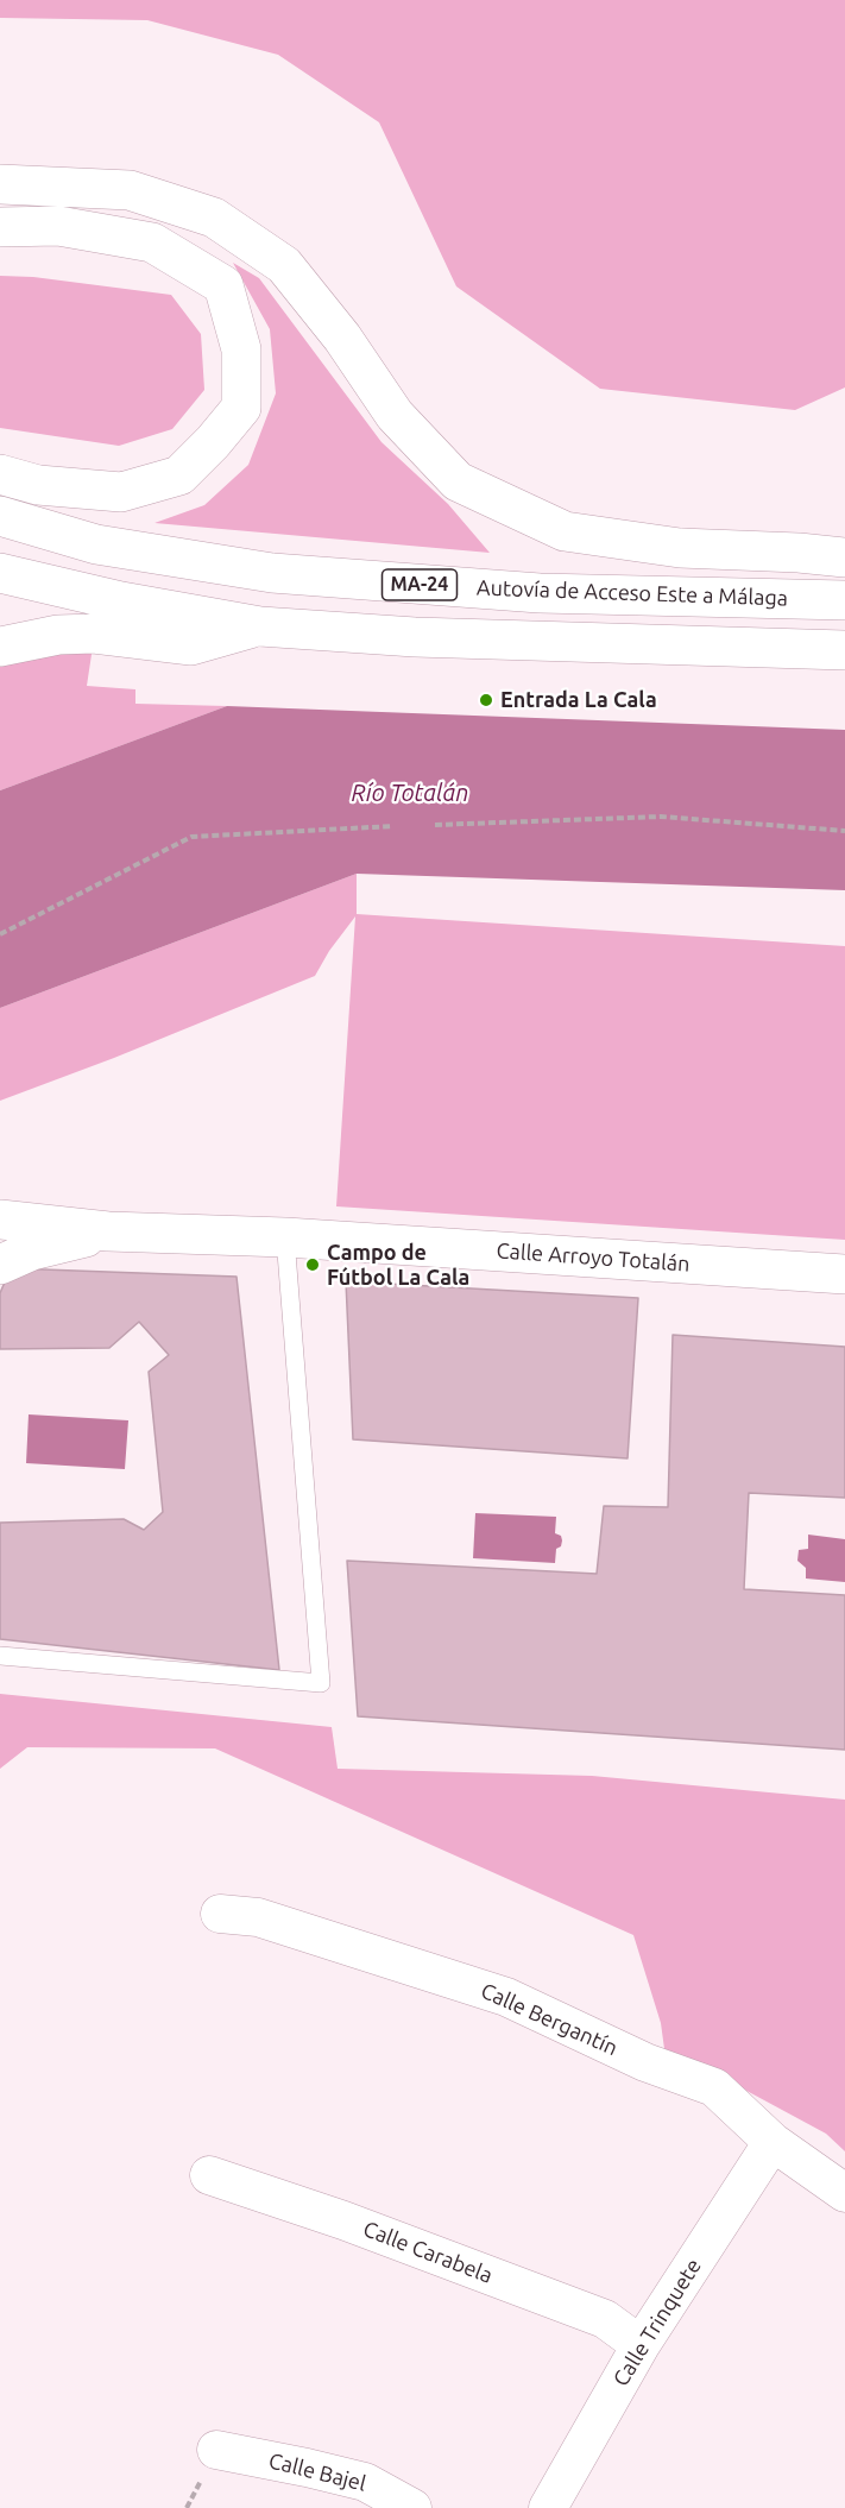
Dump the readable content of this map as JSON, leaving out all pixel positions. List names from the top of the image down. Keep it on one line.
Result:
{"streets":{"main road":["MA-24","Autovía de Acceso Este a Málaga","Calle Arroyo Totalán"],"street":["Calle Bergantín","Calle Carabela","Calle Trinquete","Calle Bajel"]},"crossings":[["Calle Bergantín","Calle Trinquete"],["Calle Carabela","Calle Trinquete"]],"water":["Río Totalán"],"places":["Entrada La Cala","Campo de Fútbol La Cala"]}
